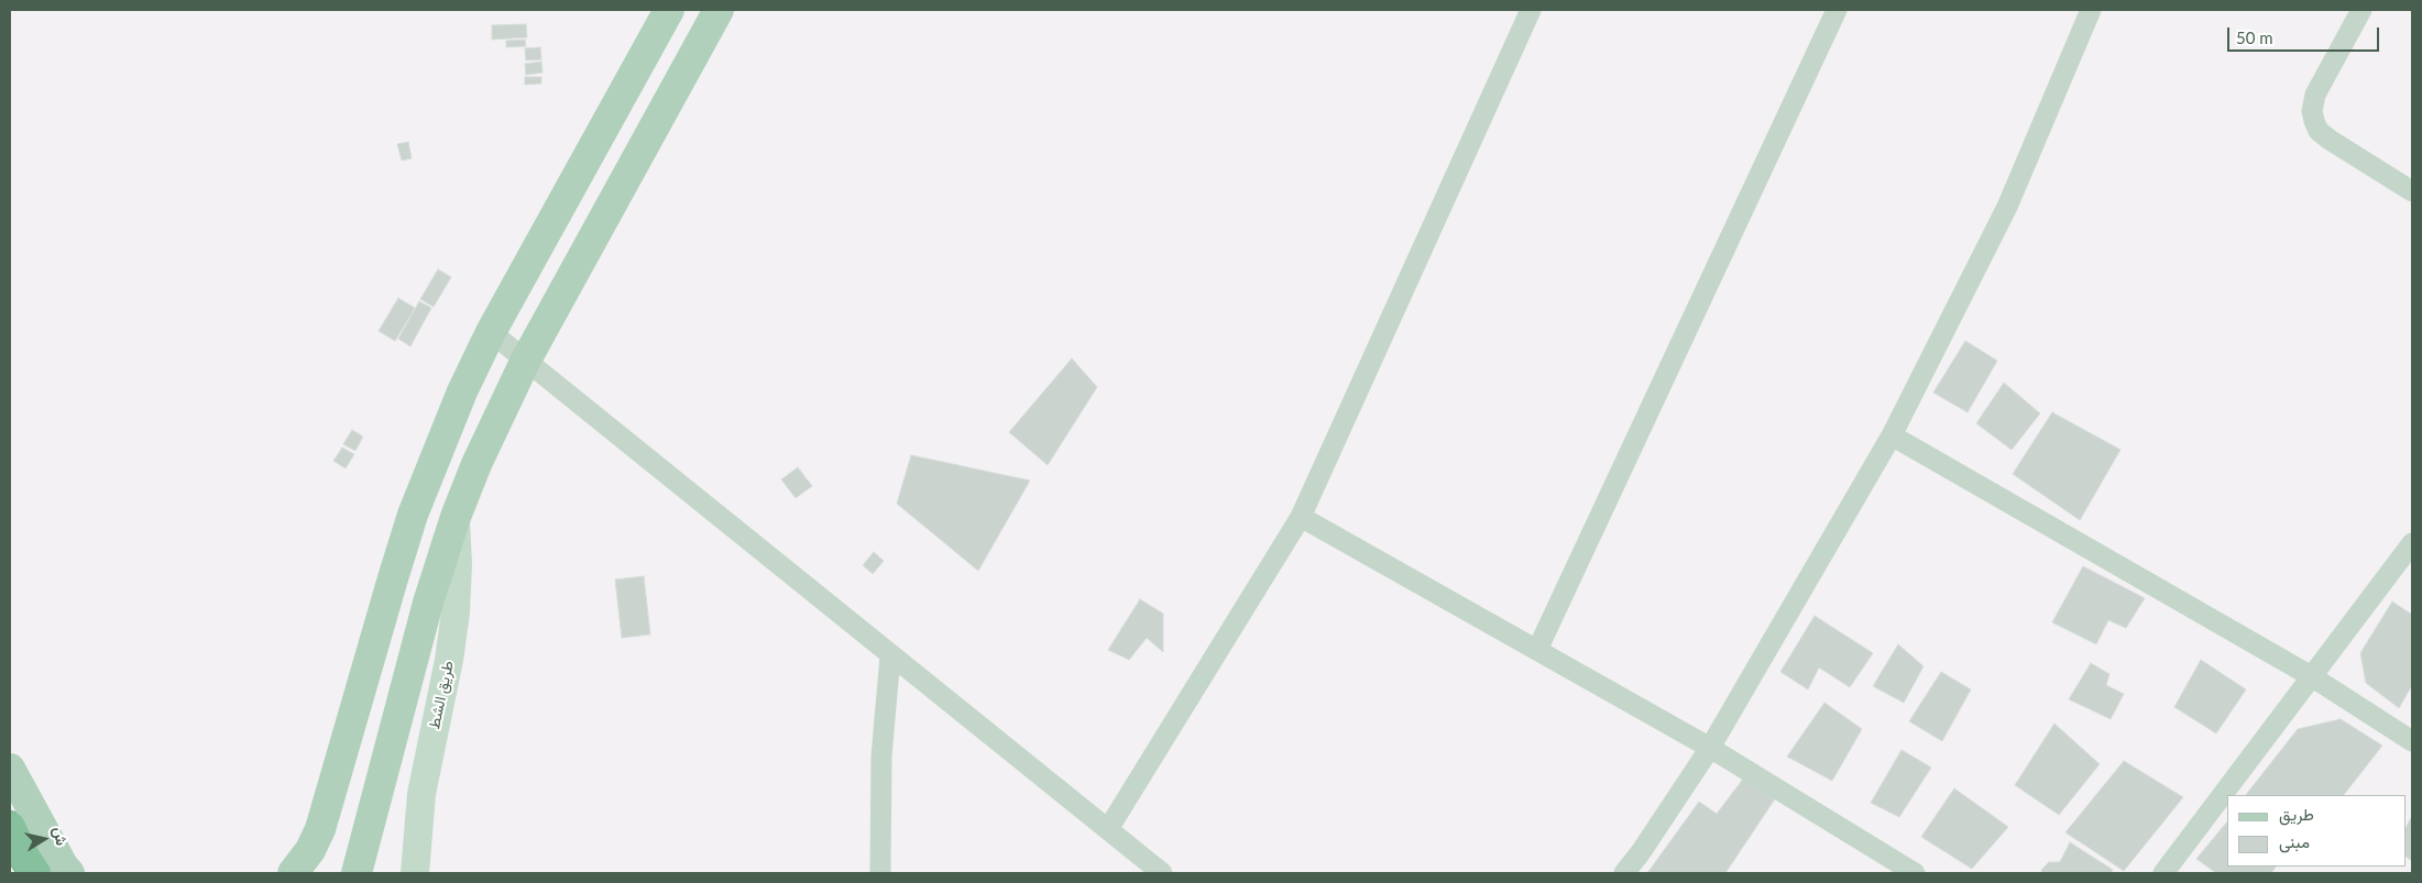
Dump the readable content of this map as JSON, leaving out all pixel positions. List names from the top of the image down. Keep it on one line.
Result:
{"streets":{"main road":["طريق الشط"]},"legend":["طريق","مبنى"],"scale_bar":"50 m","north":"right"}
